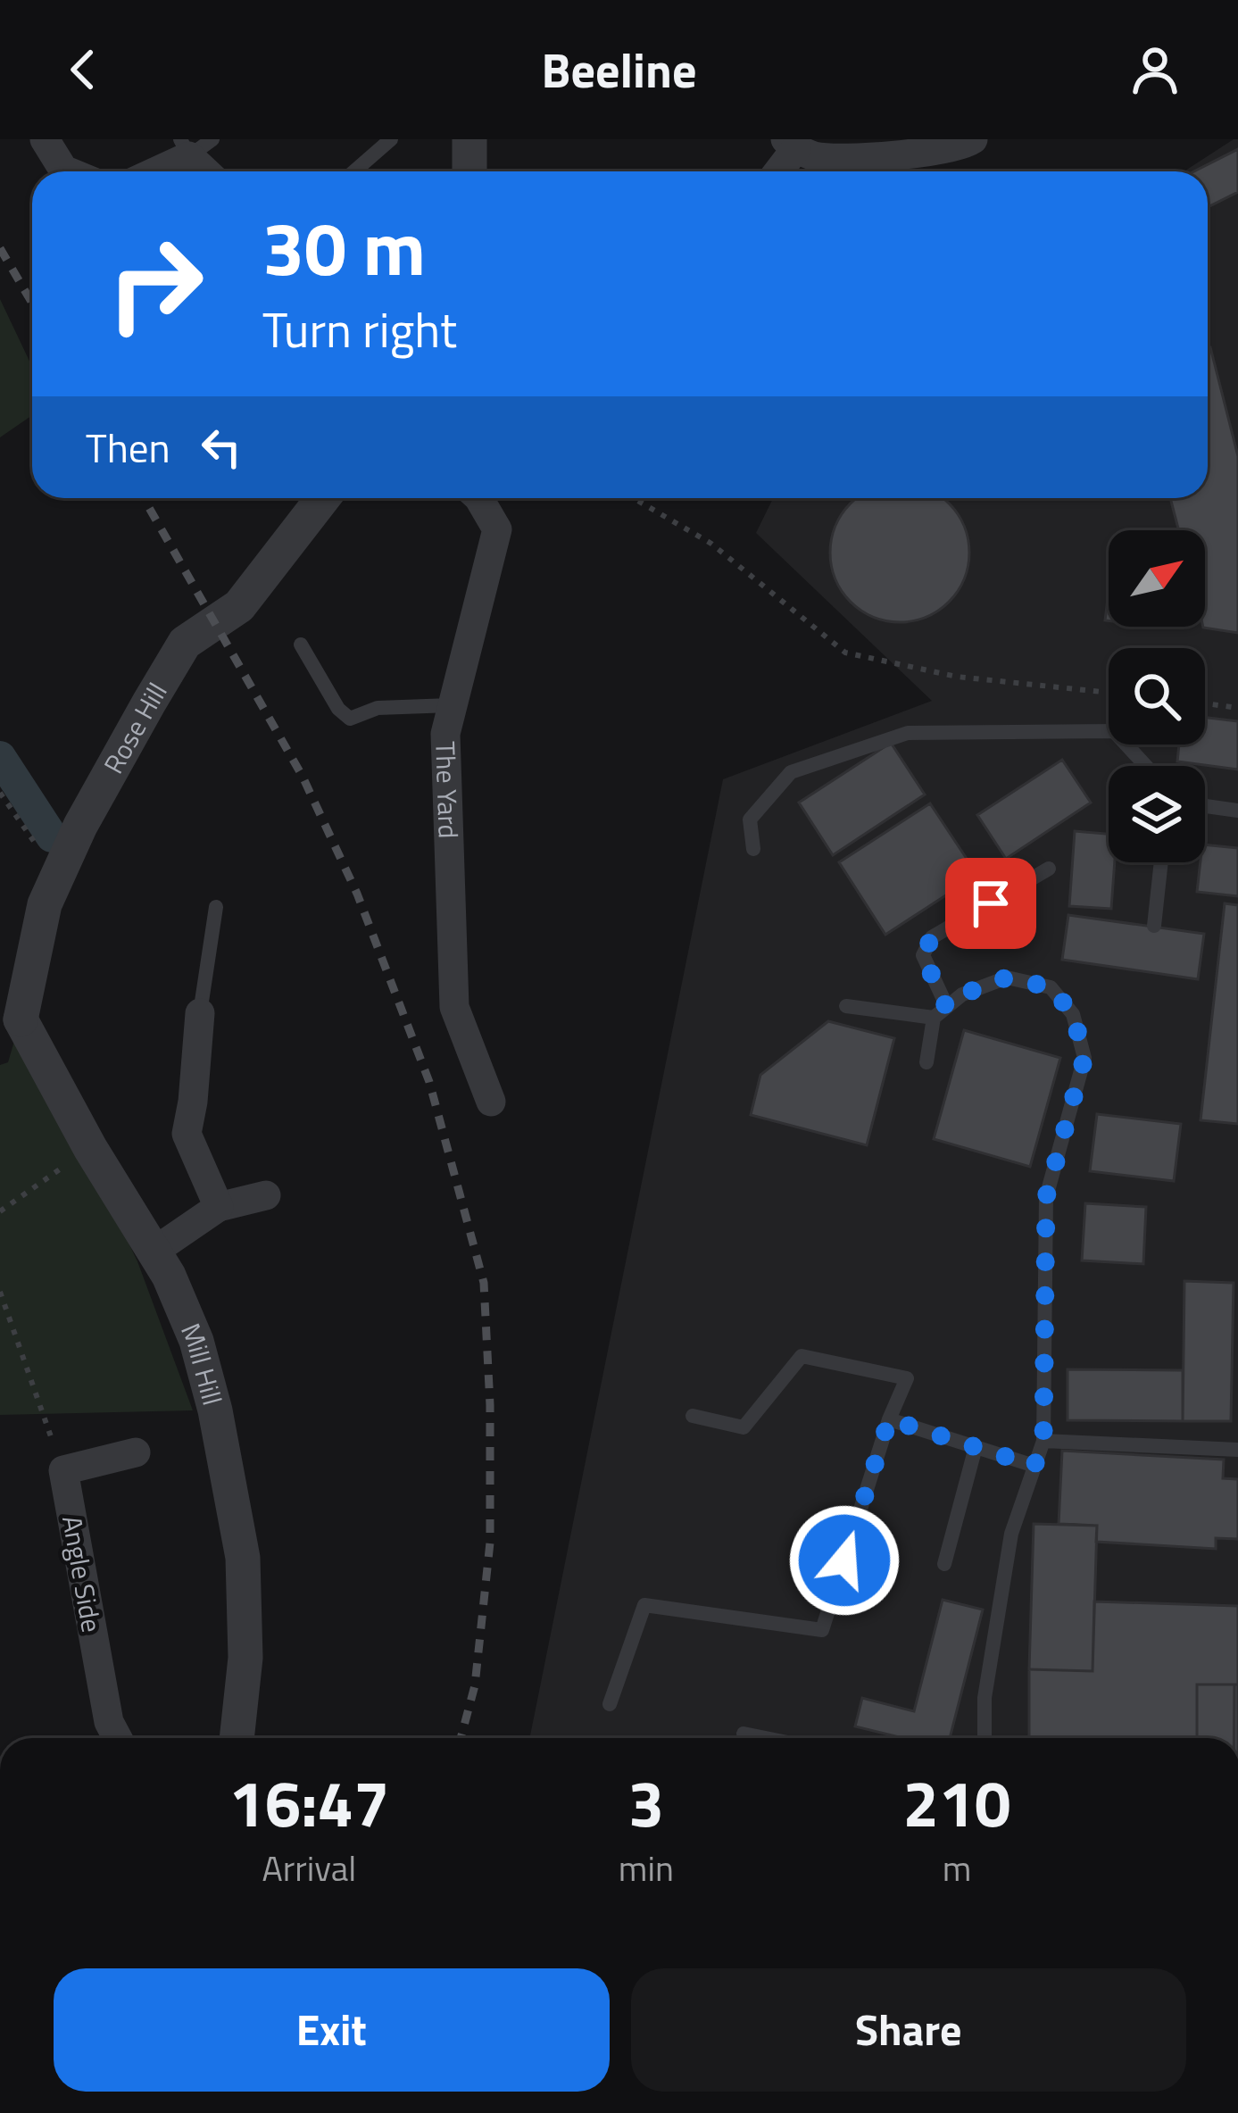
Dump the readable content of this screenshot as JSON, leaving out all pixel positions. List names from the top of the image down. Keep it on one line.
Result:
{"streets":{"street":["Rose Hill","The Yard","Mill Hill","Angle Side"]},"crossings":[["Rose Hill","Mill Hill"]],"north":"top right","page":{"header":"Beeline","turn":["30 m","Turn right"],"then":"Then","eta":["16:47","Arrival","3","min","210","m"],"buttons":["Exit","Share"]}}
